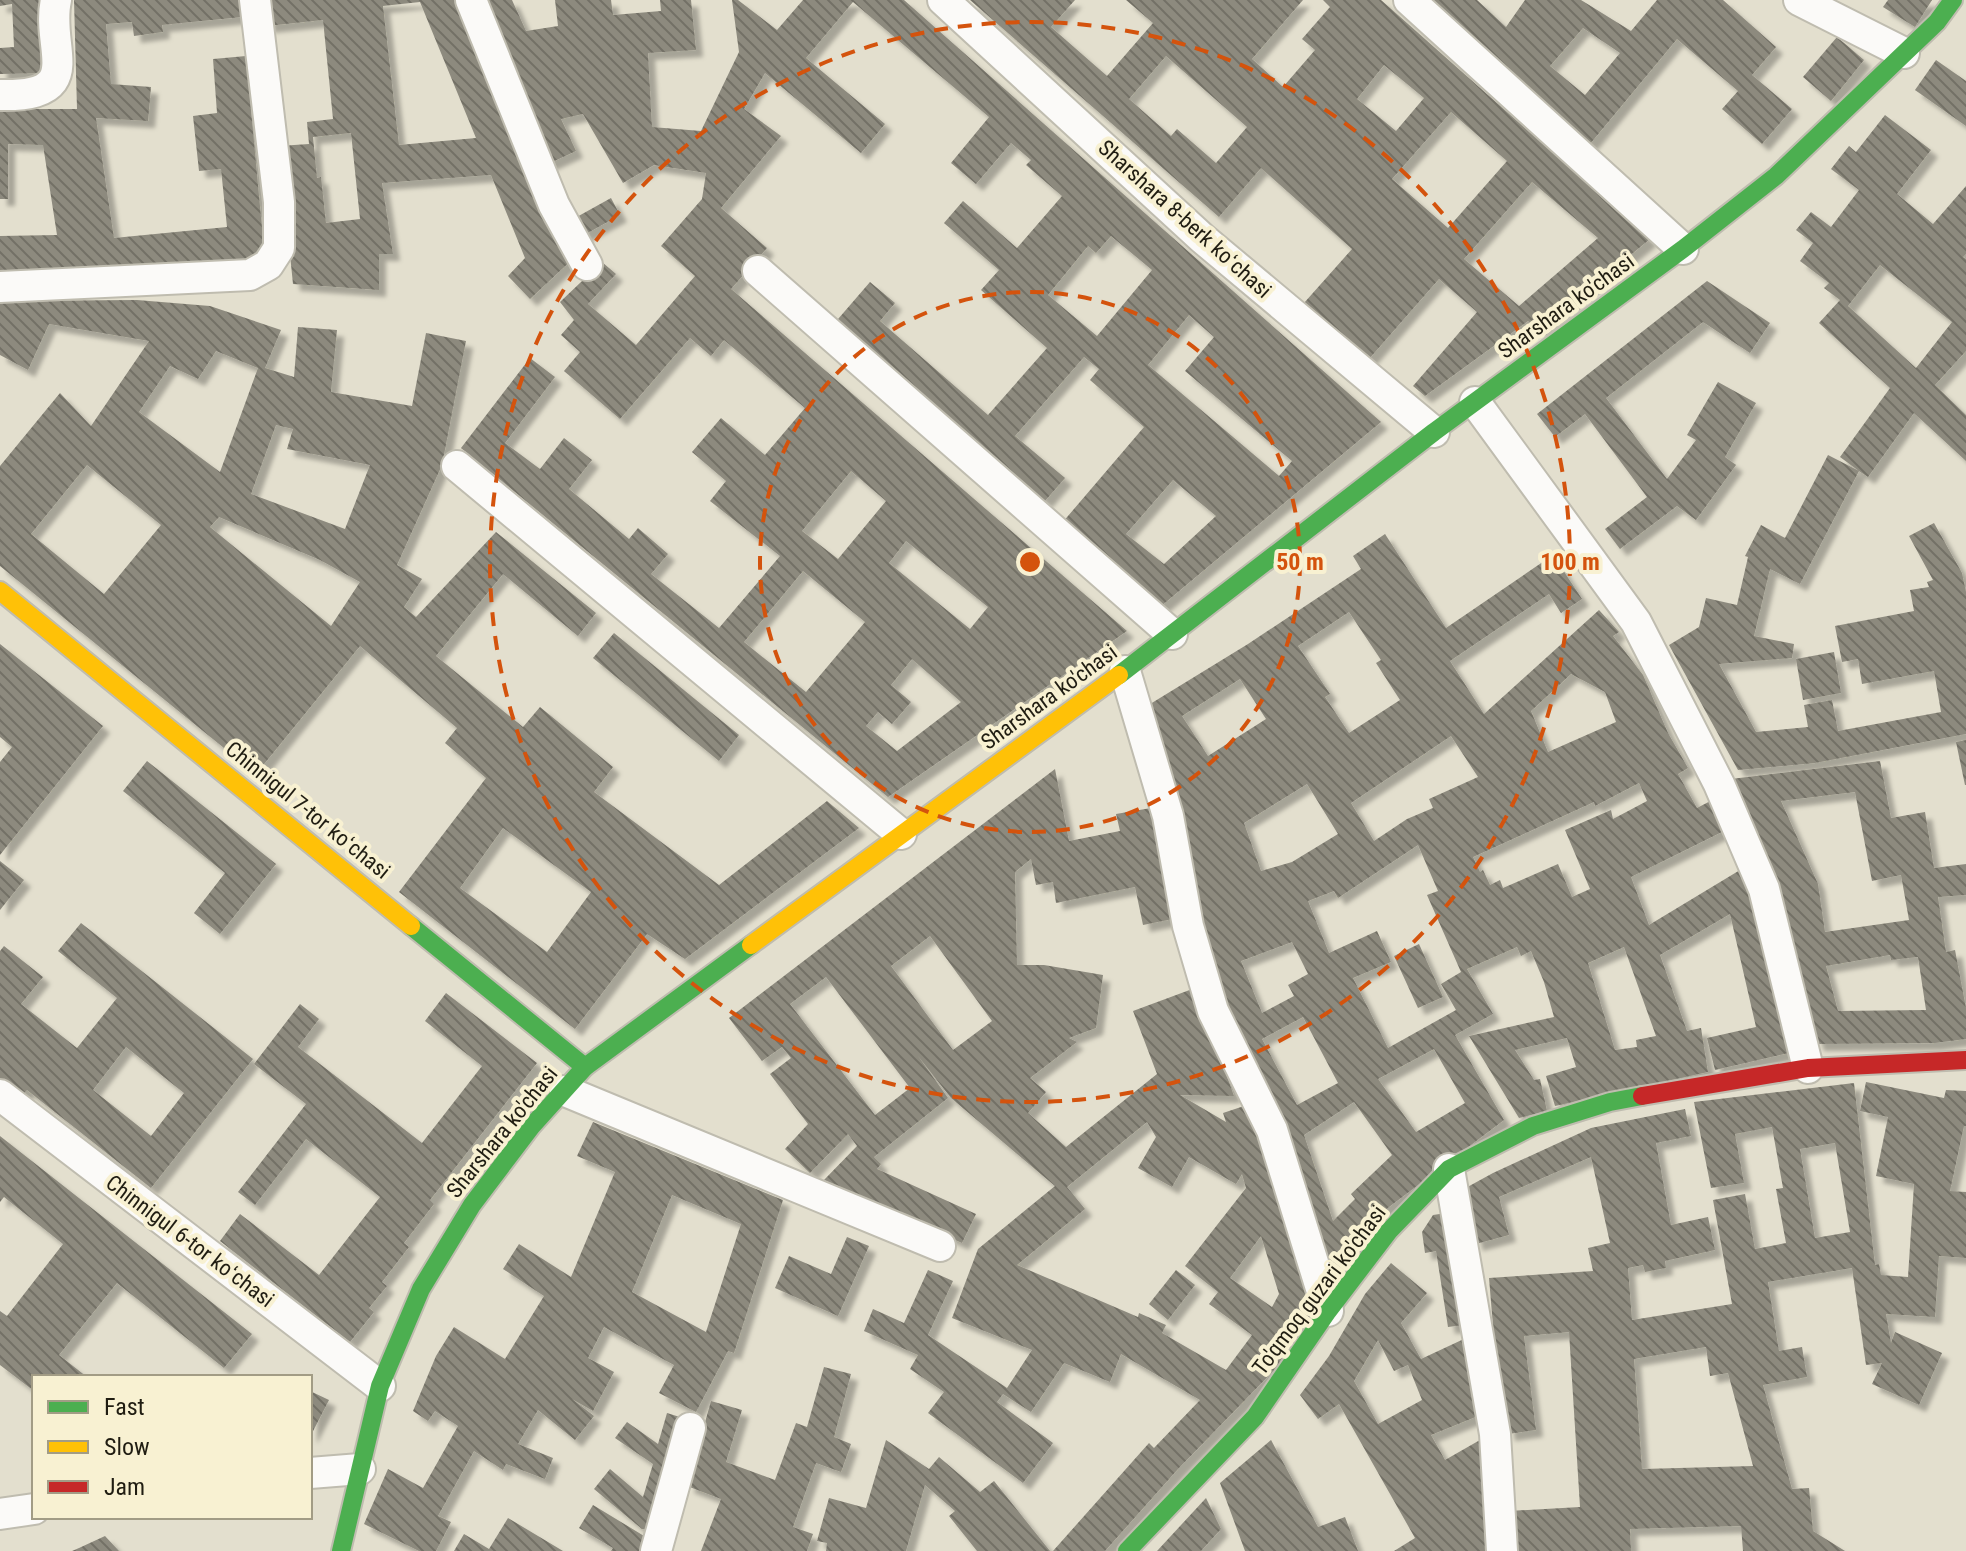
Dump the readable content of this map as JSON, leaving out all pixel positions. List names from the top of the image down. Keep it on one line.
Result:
{"streets":{"street":["Sharshara 8-berk koʻchasi","Sharshara ko'chasi","Chinnigul 7-tor koʻchasi","Chinnigul 6-tor koʻchasi","To'qmoq guzari ko'chasi"]},"crossings":[["Sharshara 8-berk koʻchasi","Sharshara ko'chasi"],["Sharshara ko'chasi","Chinnigul 7-tor koʻchasi"],["Sharshara ko'chasi","Chinnigul 6-tor koʻchasi"]],"legend":["Fast","Slow","Jam"],"rings":["50 m","100 m"]}
